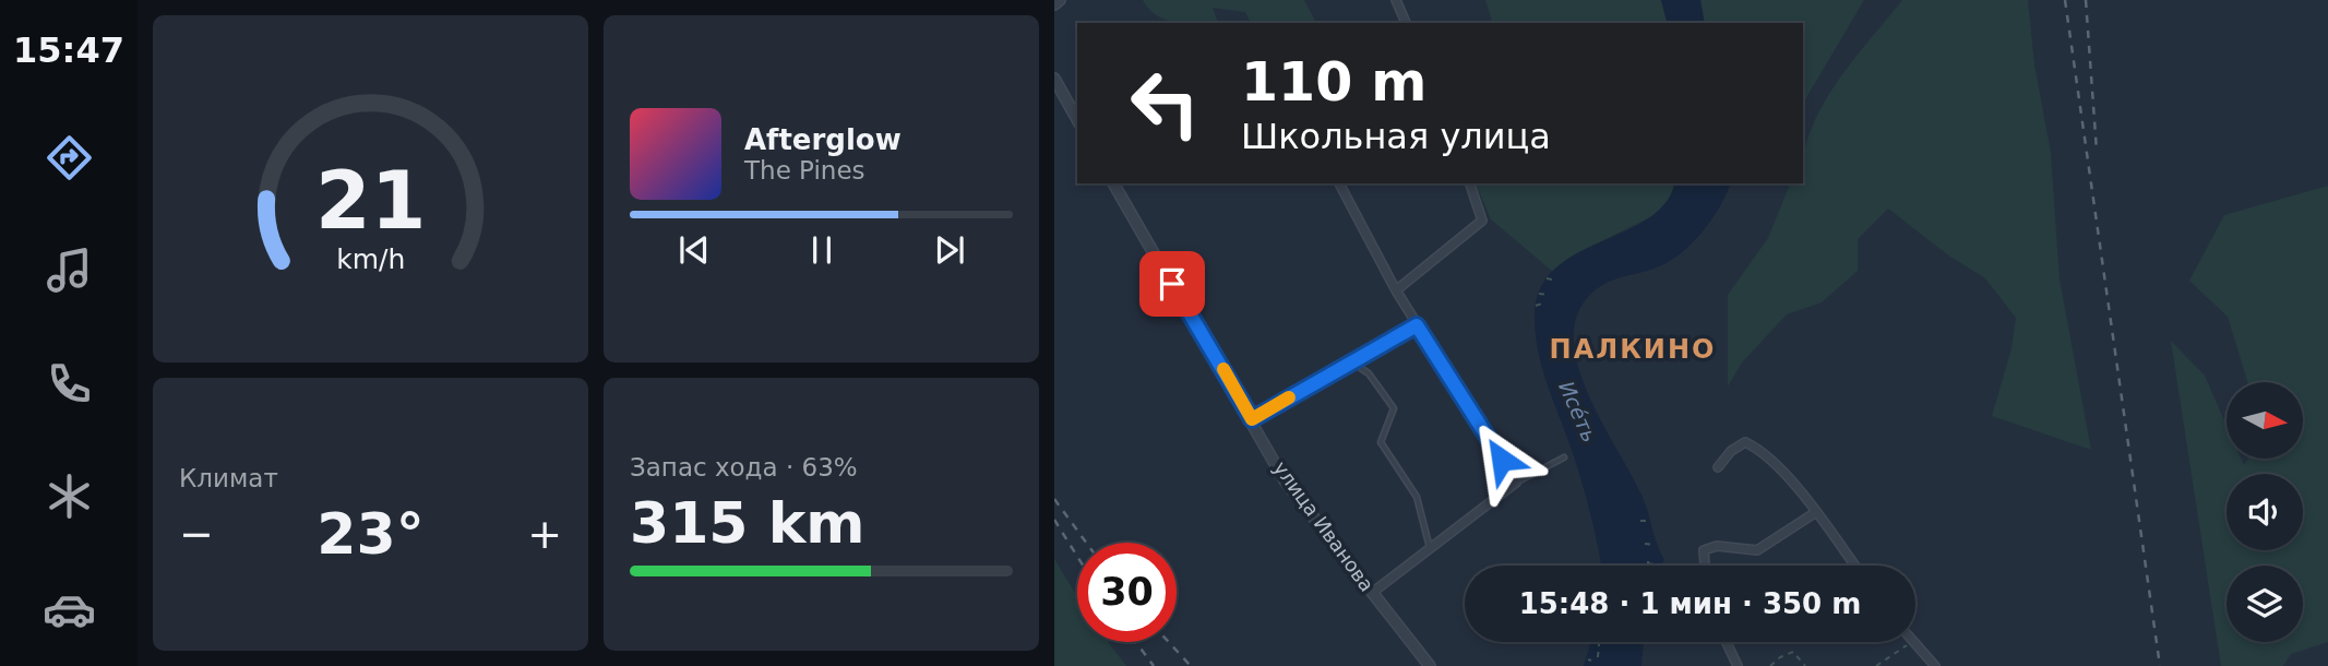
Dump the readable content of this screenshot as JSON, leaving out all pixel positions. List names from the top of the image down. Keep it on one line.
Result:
{"streets":{"street":["улица Иванова"]},"districts":["ПАЛКИНО"],"water":["Исе́ть"],"north":"right","page":{"tabs":"15:47","turn":["110 m","Школьная улица"],"song":["Afterglow","The Pines"],"tile":["Климат",["Запас хода · 63%","315 km"]],"heat":["−","23°","+"],"limit":"30","trip":"15:48 · 1 мин · 350 m","gauge":["21","km/h"]}}
